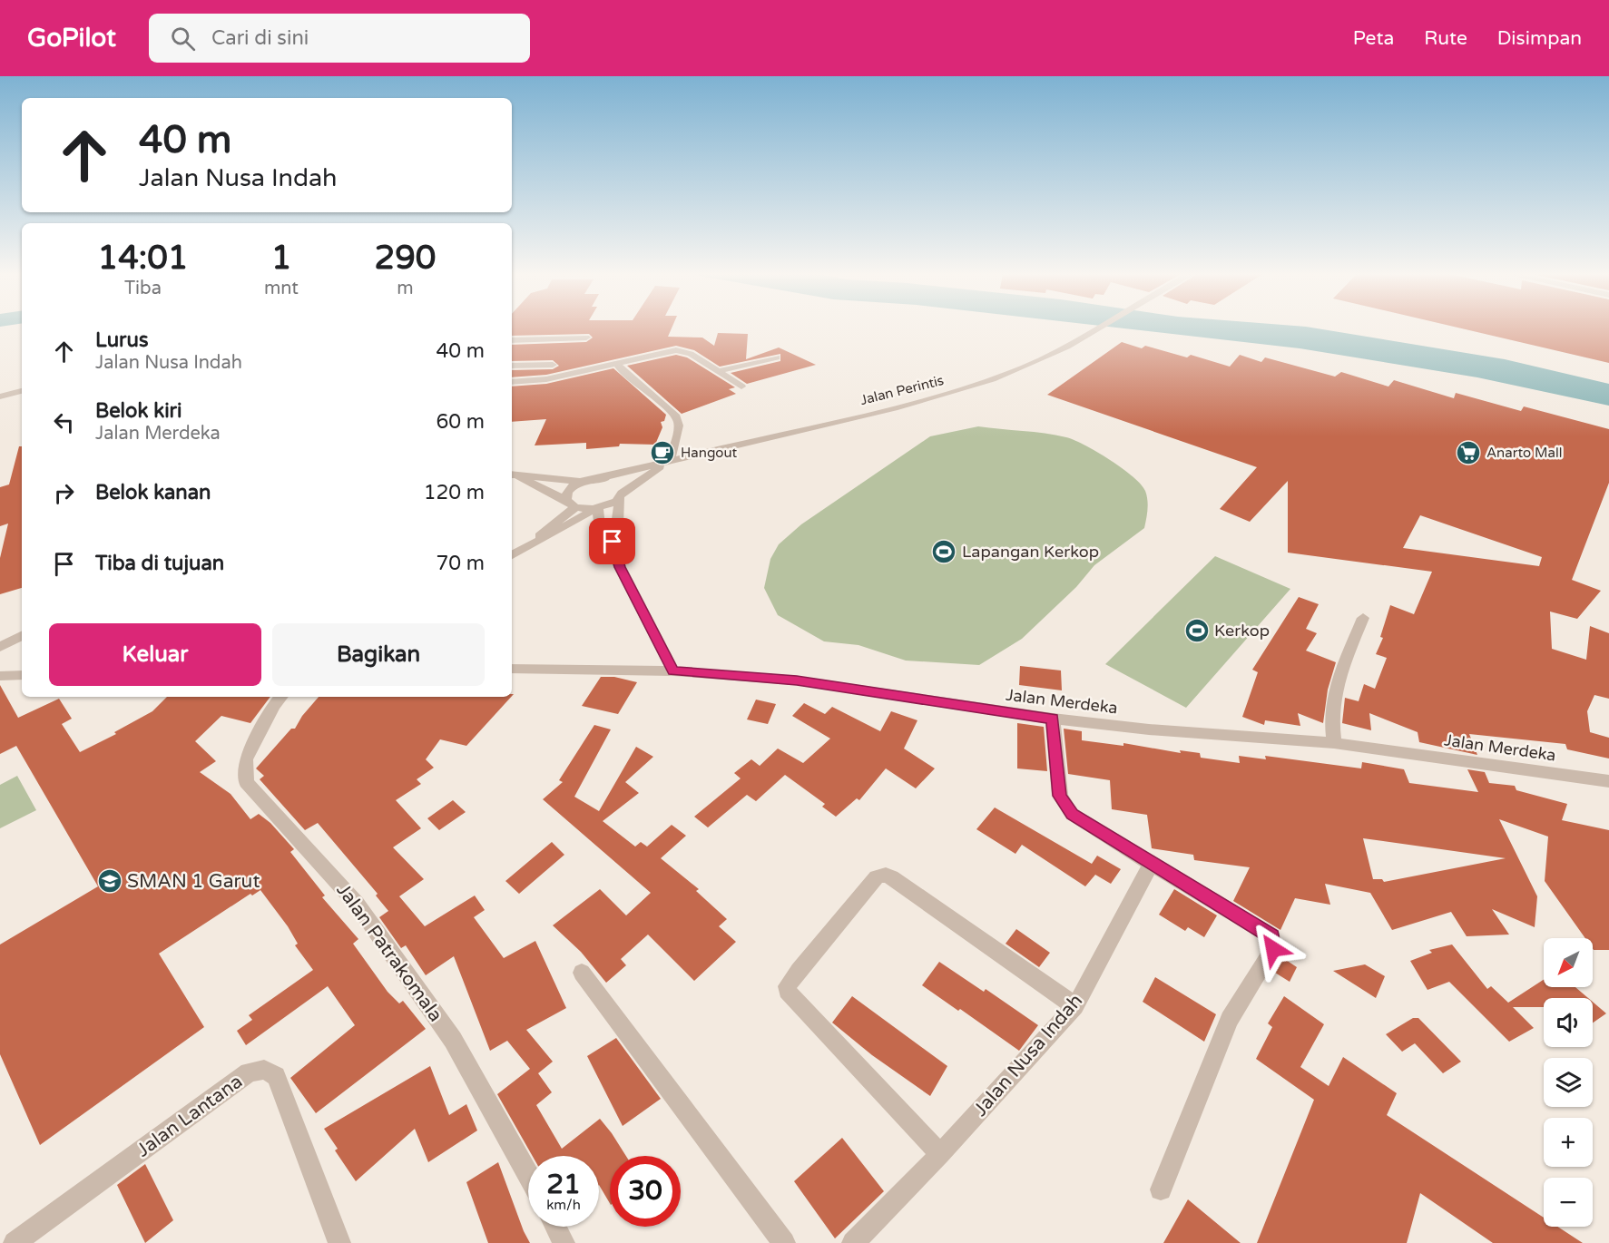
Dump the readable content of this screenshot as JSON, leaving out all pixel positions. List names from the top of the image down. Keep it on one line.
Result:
{"streets":{"street":["Jalan Perintis","Jalan Merdeka","Jalan Patrakomala","Jalan Nusa Indah","Jalan Lantana"]},"places":{"cafe":["Hangout"],"supermarket":["Anarto Mall"],"sports":["Lapangan Kerkop","Kerkop"],"school or university":["SMAN 1 Garut"]},"north":"bottom left","page":{"header":"GoPilot","search":"Cari di sini","nav":["Peta","Rute","Disimpan"],"turn":["40 m","Jalan Nusa Indah"],"eta":["14:01","Tiba","1","mnt","290","m"],"list":[{"name":"Lurus","note":"Jalan Nusa Indah","value":"40 m"},{"name":"Belok kiri","note":"Jalan Merdeka","value":"60 m"},{"name":"Belok kanan","value":"120 m"},{"name":"Tiba di tujuan","value":"70 m"}],"buttons":["Keluar","Bagikan"],"map_buttons":["+","−"],"speed":"21 km/h","limit":"30"}}
